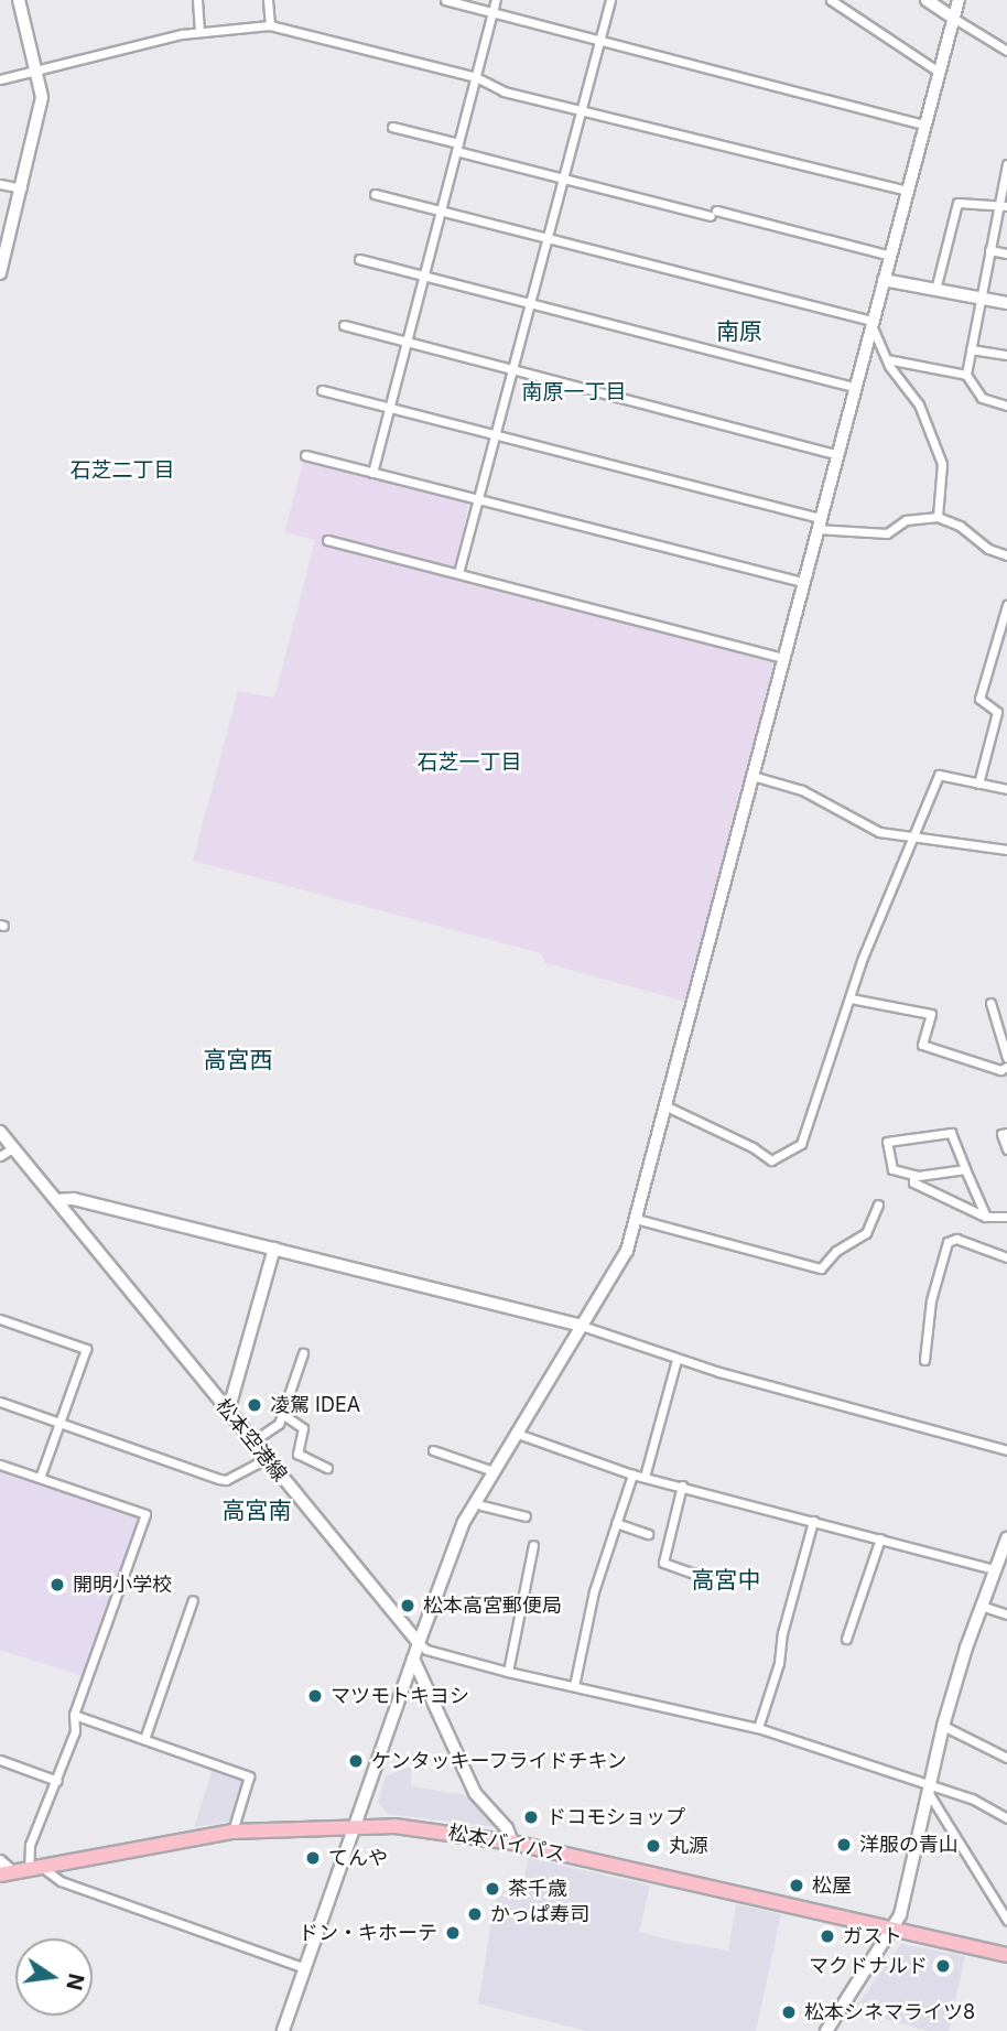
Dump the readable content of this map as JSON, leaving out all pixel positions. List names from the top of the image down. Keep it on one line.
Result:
{"streets":{"highway":["松本バイパス"],"street":["松本空港線"]},"districts":["南原","南原一丁目","石芝二丁目","石芝一丁目","高宮西","高宮南","高宮中"],"places":["凌駕 IDEA","開明小学校","松本高宮郵便局","マツモトキヨシ","ケンタッキーフライドチキン","ドコモショップ","洋服の青山","丸源","てんや","松屋","茶千歳","かっぱ寿司","ドン・キホーテ","ガスト","マクドナルド","松本シネマライツ8"],"north":"right"}
